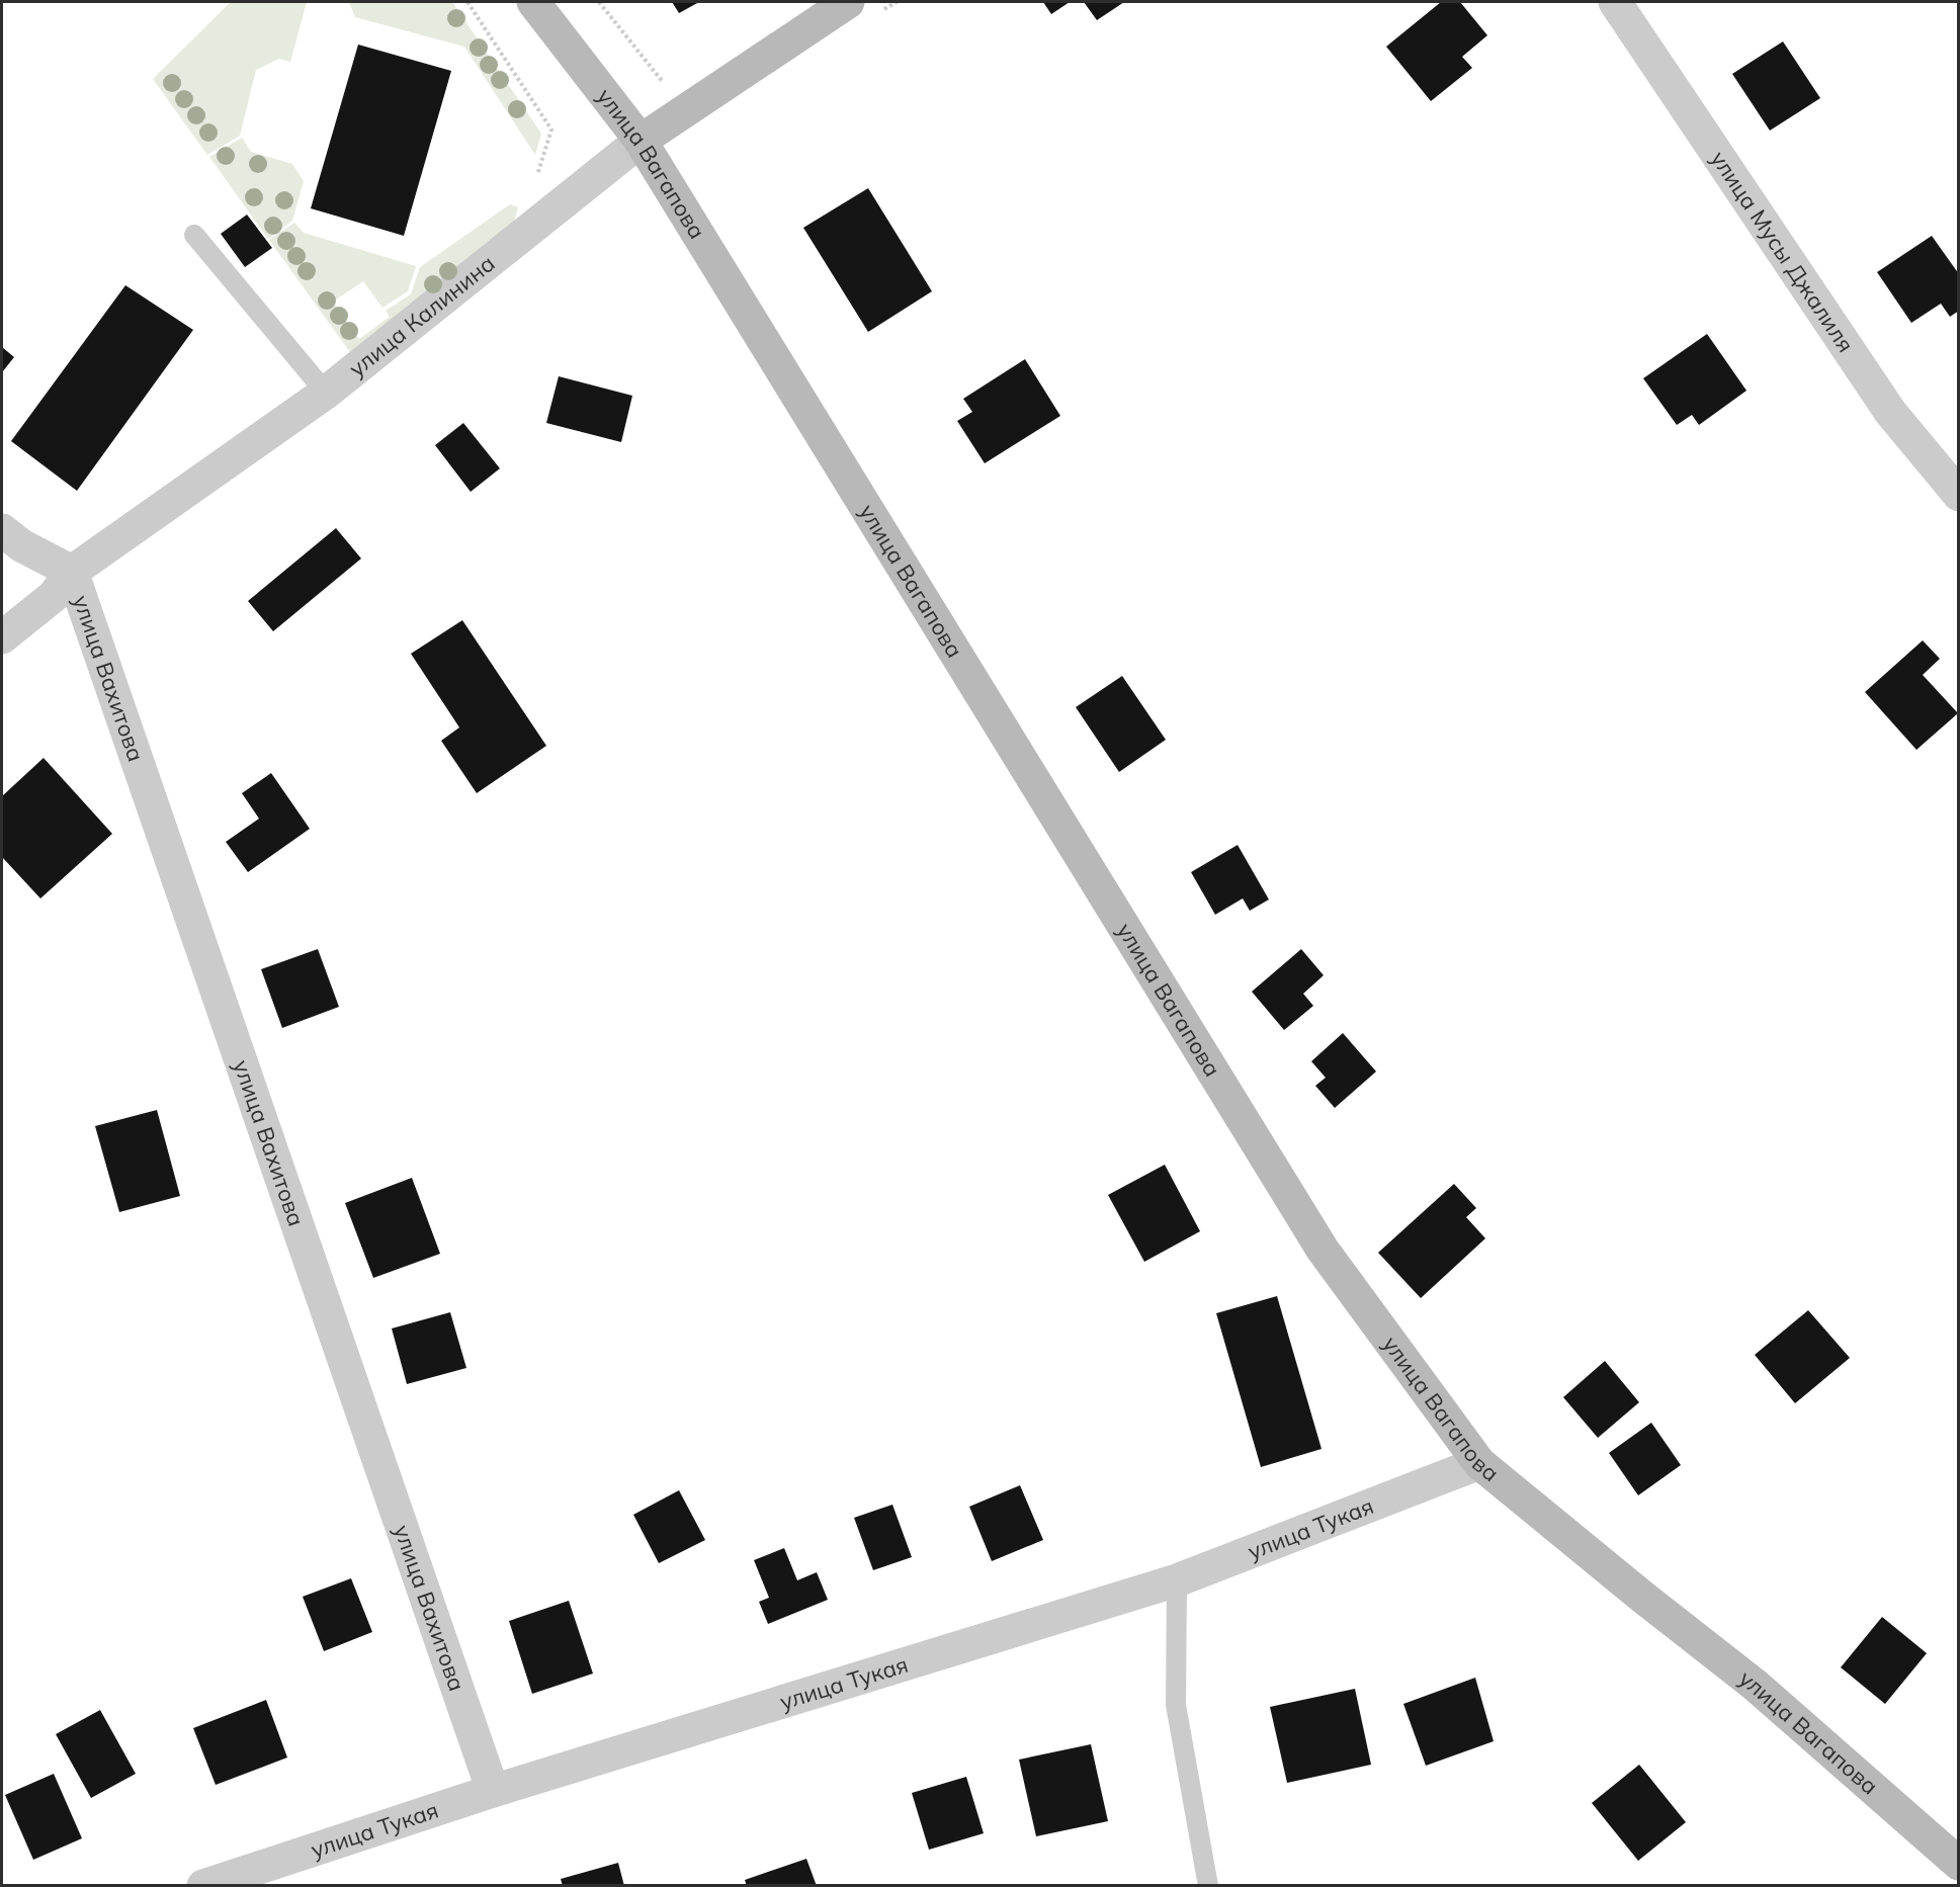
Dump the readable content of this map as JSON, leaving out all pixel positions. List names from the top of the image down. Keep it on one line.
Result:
{"streets":{"street":["улица Вагапова","улица Мусы Джалиля","улица Калинина","улица Вахитова","улица Тукая"]},"crossings":[["улица Вагапова","улица Калинина"],["улица Вагапова","улица Тукая"],["улица Калинина","улица Вахитова"],["улица Вахитова","улица Тукая"]]}
